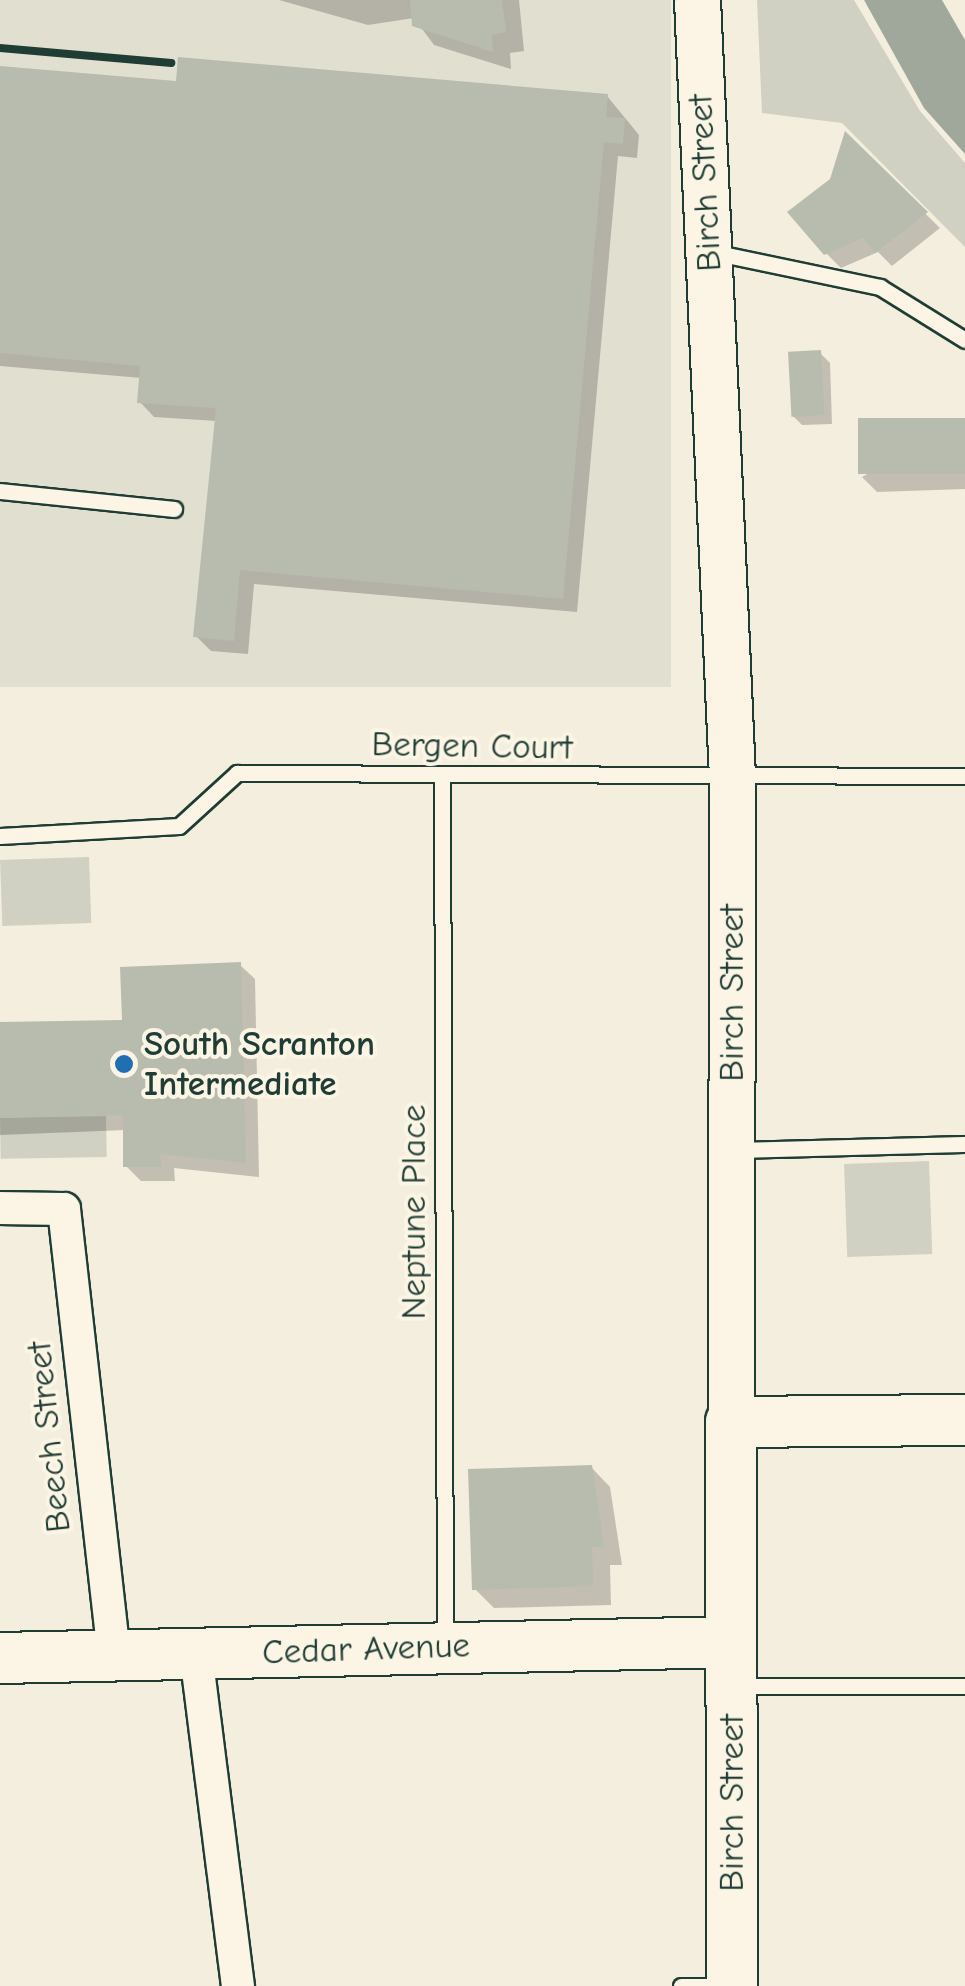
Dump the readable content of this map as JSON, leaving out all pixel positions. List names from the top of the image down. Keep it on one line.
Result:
{"streets":{"main road":["Birch Street","Cedar Avenue"],"street":["Beech Street"],"lane":["Bergen Court","Neptune Place"]},"crossings":[["Birch Street","Bergen Court"],["Birch Street","Cedar Avenue"],["Bergen Court","Neptune Place"],["Neptune Place","Cedar Avenue"],["Beech Street","Cedar Avenue"]],"places":["South Scranton Intermediate"]}
